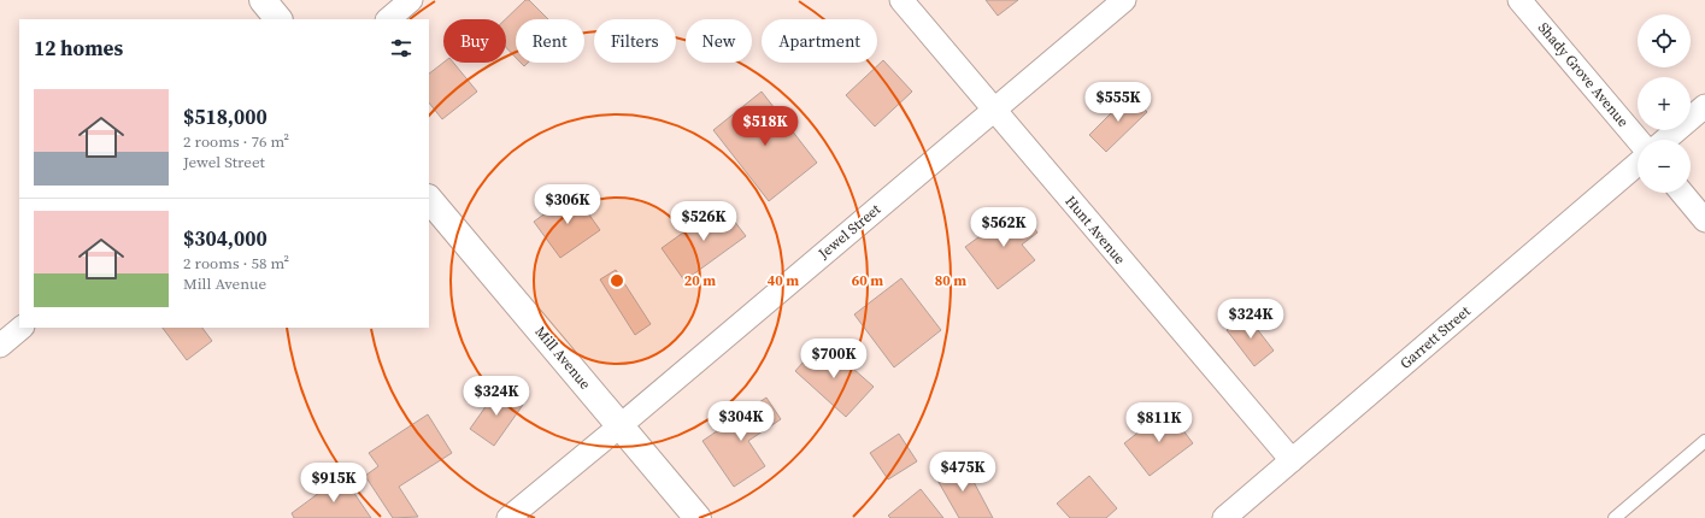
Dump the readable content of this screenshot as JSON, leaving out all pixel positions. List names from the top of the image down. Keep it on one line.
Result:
{"streets":{"street":["Shady Grove Avenue","Hunt Avenue","Jewel Street","Garrett Street","Mill Avenue"]},"crossings":[["Hunt Avenue","Jewel Street"],["Hunt Avenue","Garrett Street"],["Jewel Street","Mill Avenue"]],"page":{"map_buttons":["+","−"],"chip":["Buy","Rent","Filters","New","Apartment"],"heading":"12 homes","list":[{"name":"$518,000","note":"2 rooms · 76 m² · Jewel Street"},{"name":"$304,000","note":"2 rooms · 58 m² · Mill Avenue"}],"price":["$555K","$518K","$306K","$526K","$562K","$324K","$700K","$324K","$304K","$811K","$475K","$915K"]},"rings":["20 m","40 m","60 m","80 m"]}
